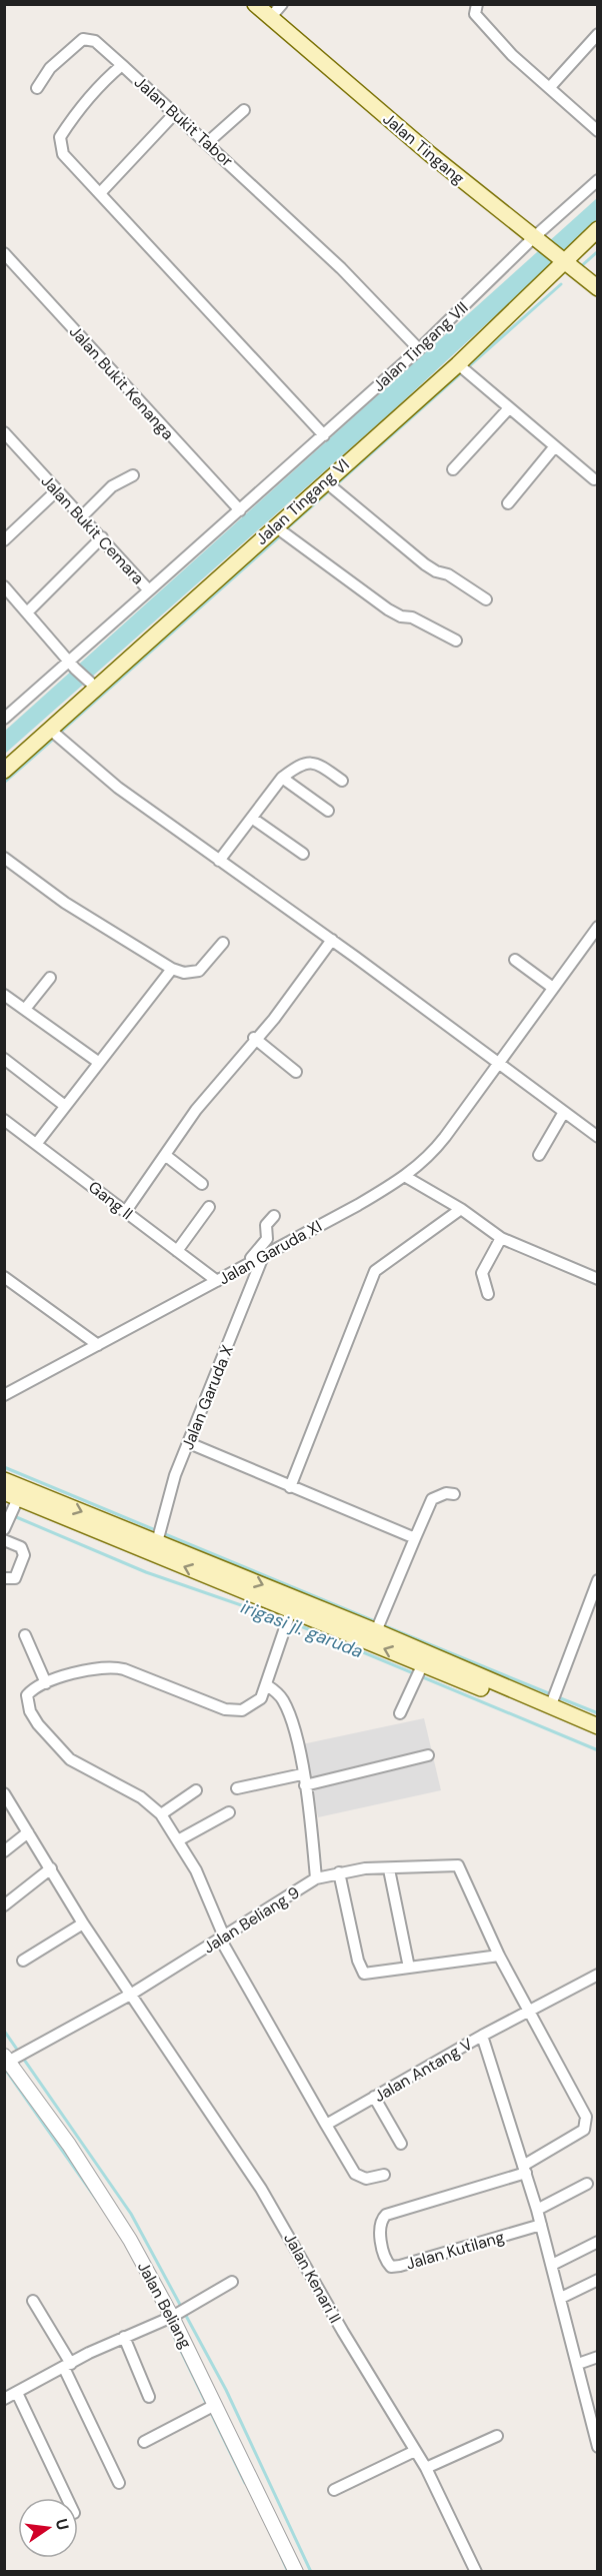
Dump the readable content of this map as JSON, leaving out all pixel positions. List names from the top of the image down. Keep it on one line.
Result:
{"streets":{"main road":["Jalan Tingang","Jalan Tingang VI"],"street":["Jalan Bukit Tabor","Jalan Tingang VII","Jalan Bukit Kenanga","Jalan Bukit Cemara","Gang II","Jalan Garuda XI","Jalan Garuda X","Jalan Beliang 9","Jalan Antang V","Jalan Kutilang","Jalan Kenari II","Jalan Beliang"]},"crossings":[["Jalan Bukit Tabor","Jalan Tingang VII"],["Jalan Tingang","Jalan Tingang VII"],["Jalan Tingang","Jalan Tingang VI"],["Jalan Tingang VII","Jalan Bukit Kenanga"],["Jalan Tingang VII","Jalan Bukit Cemara"],["Jalan Bukit Kenanga","Jalan Bukit Cemara"],["Gang II","Jalan Garuda XI"],["Jalan Garuda XI","Jalan Garuda X"],["Jalan Beliang 9","Jalan Kenari II"],["Jalan Beliang 9","Jalan Beliang"]],"water":["irigasi jl. garuda"],"north":"right"}
